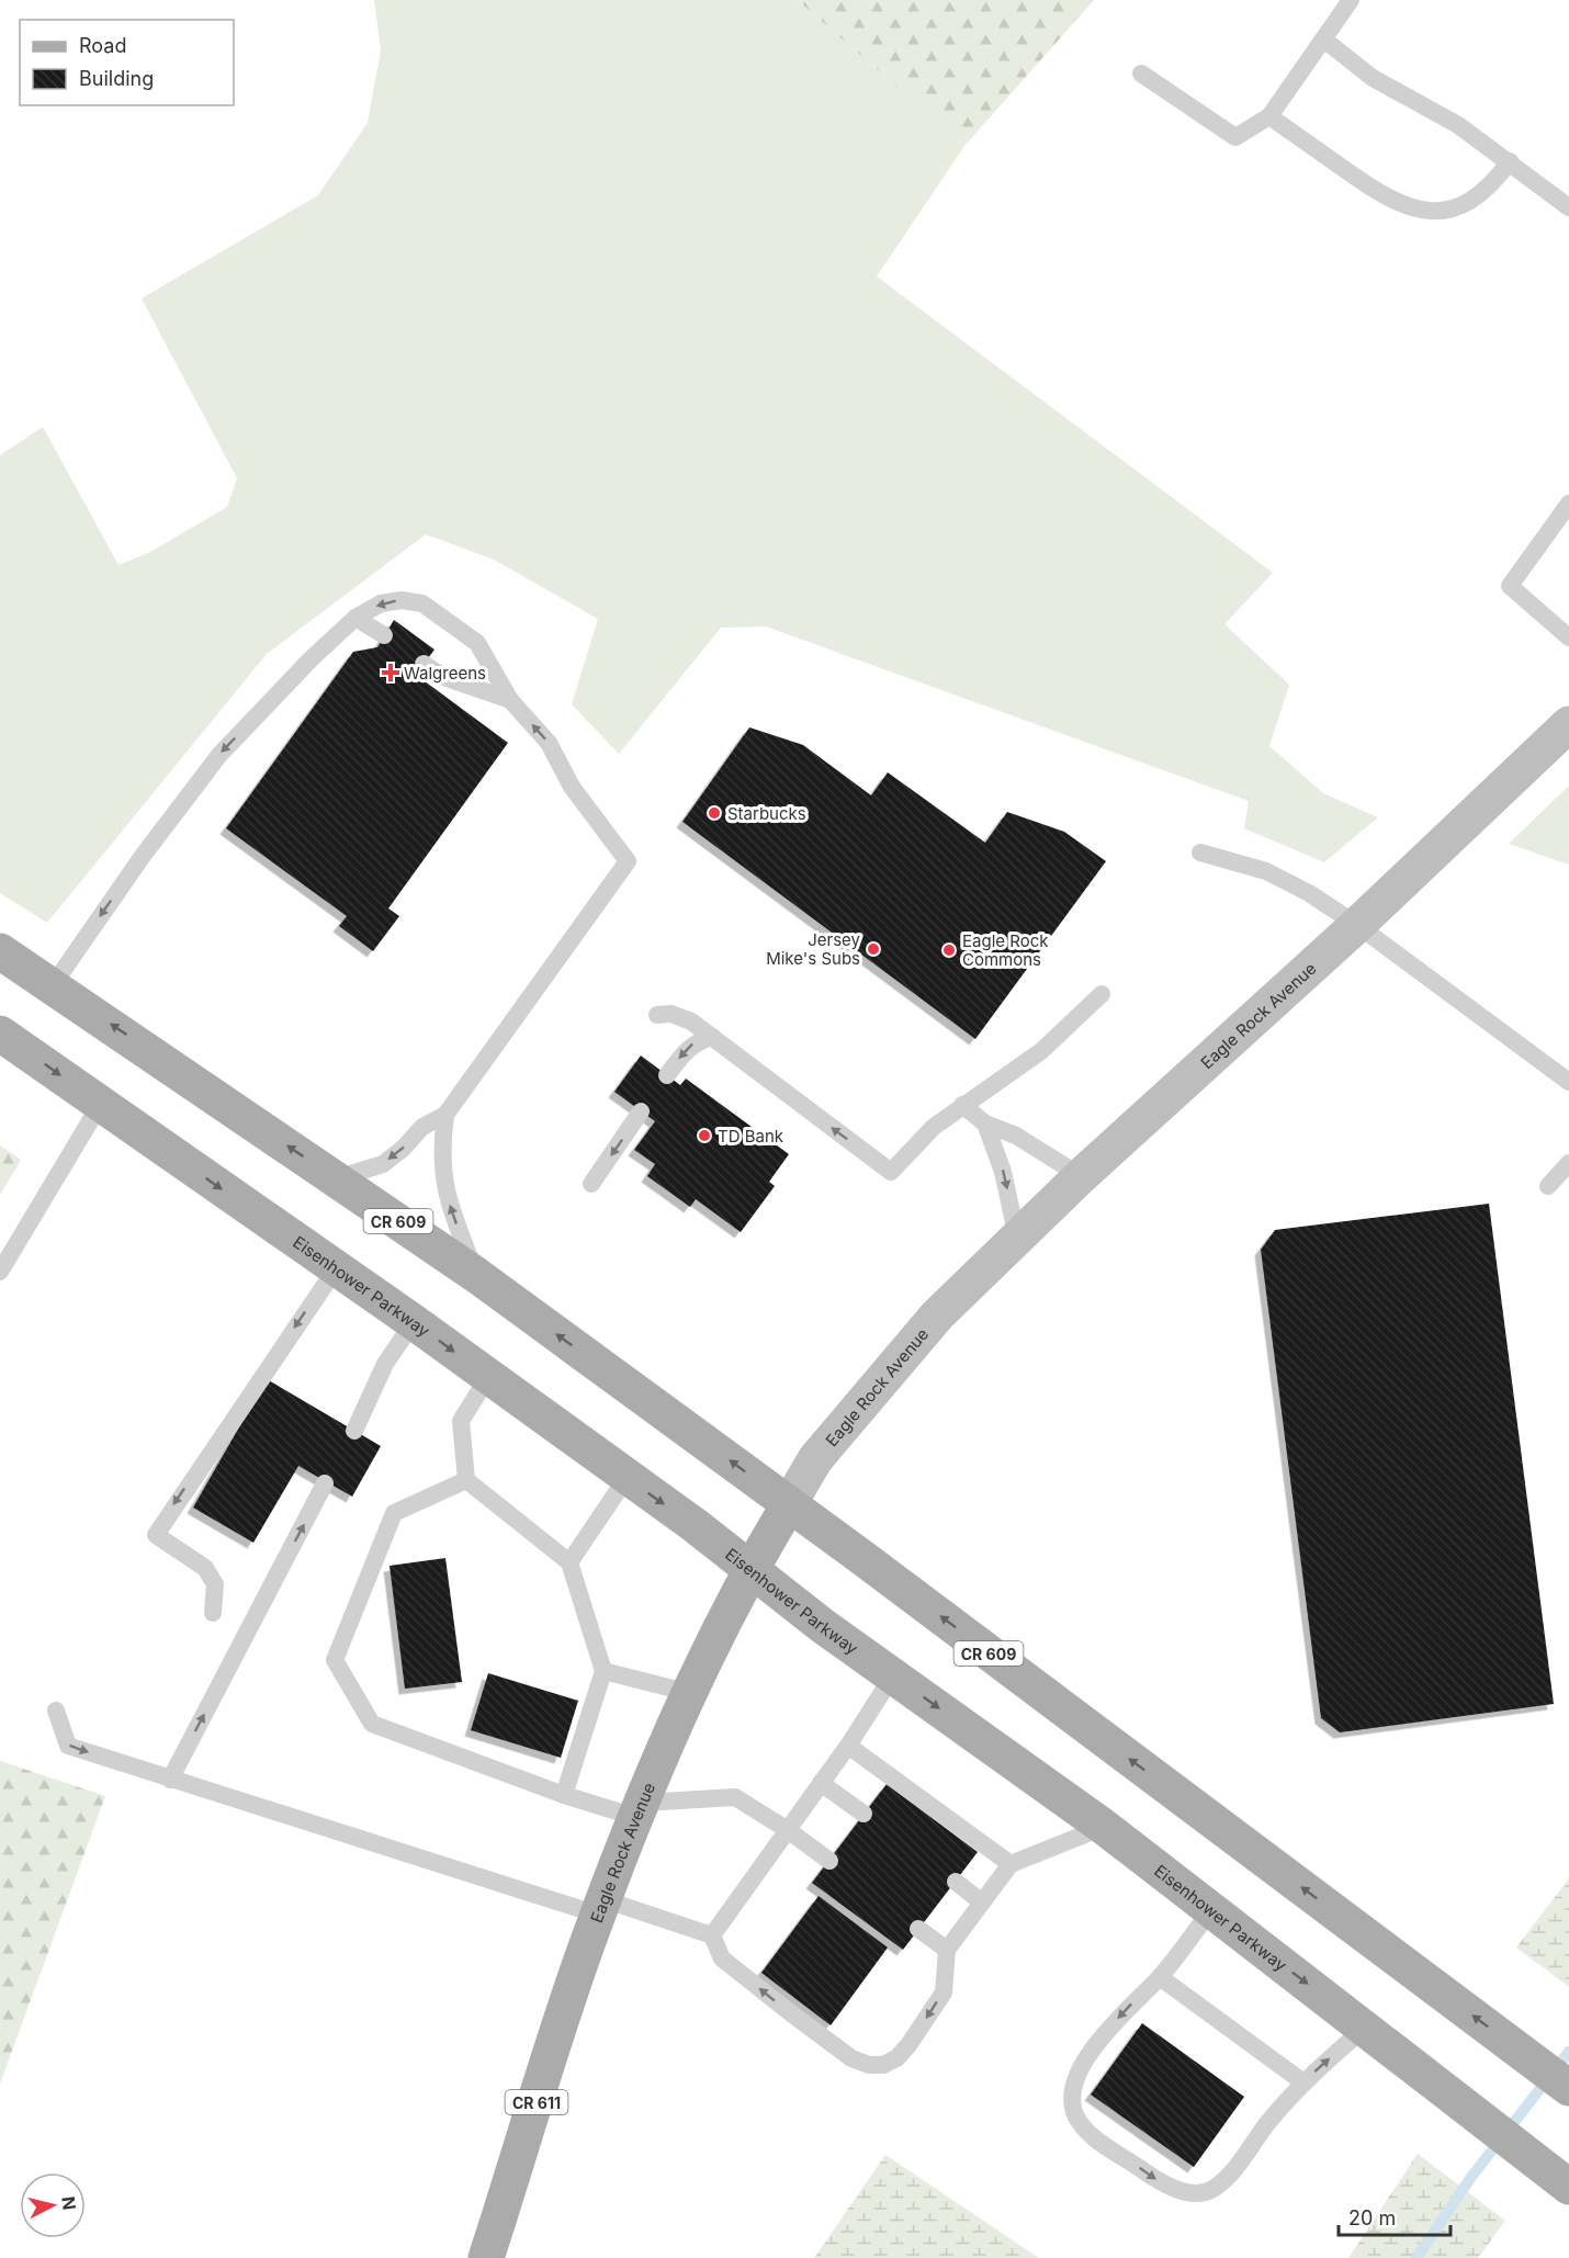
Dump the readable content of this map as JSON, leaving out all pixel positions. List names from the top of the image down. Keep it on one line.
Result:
{"streets":{"main road":["Eagle Rock Avenue","CR 609","Eisenhower Parkway","CR 611"]},"crossings":[["Eagle Rock Avenue","CR 609"],["Eagle Rock Avenue","Eisenhower Parkway"]],"places":{"health":["Walgreens"],"other":["Starbucks","Jersey Mike's Subs","Eagle Rock Commons","TD Bank"]},"legend":["Road","Building"],"scale_bar":"20 m","north":"right"}
